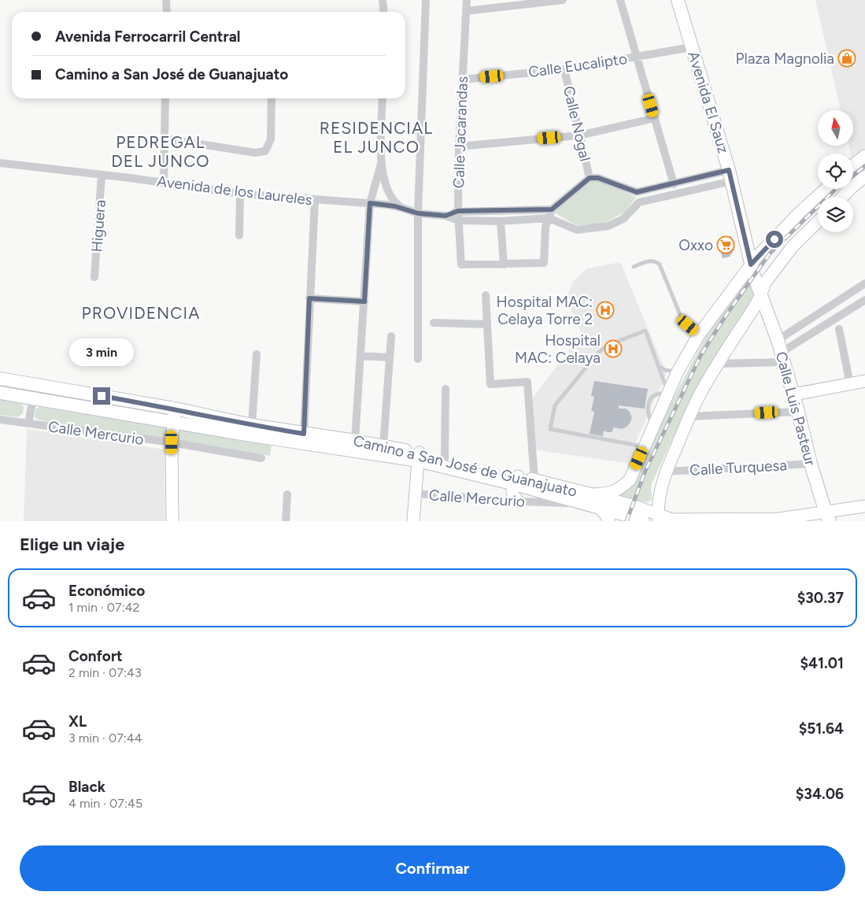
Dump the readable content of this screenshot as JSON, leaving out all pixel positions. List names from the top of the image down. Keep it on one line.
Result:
{"streets":{"main road":["Avenida El Sauz","Calle Luis Pasteur","Camino a San José de Guanajuato"],"street":["Calle Eucalipto","Calle Nogal","Calle Jacarandas","Avenida de los Laureles","Higuera","Calle Mercurio","Calle Turquesa"]},"crossings":[["Calle Eucalipto","Avenida El Sauz"],["Calle Eucalipto","Calle Nogal"],["Calle Eucalipto","Calle Jacarandas"],["Avenida El Sauz","Avenida de los Laureles"],["Avenida El Sauz","Calle Luis Pasteur"],["Calle Jacarandas","Avenida de los Laureles"],["Avenida de los Laureles","Higuera"],["Calle Luis Pasteur","Camino a San José de Guanajuato"],["Calle Luis Pasteur","Calle Turquesa"],["Calle Mercurio","Camino a San José de Guanajuato"]],"districts":["RESIDENCIAL EL JUNCO","PEDREGAL DEL JUNCO","PROVIDENCIA"],"places":{"shop":["Plaza Magnolia"],"supermarket":["Oxxo"],"hospital":["Hospital MAC: Celaya Torre 2","Hospital MAC: Celaya"]},"north":"top","page":{"banner":["Avenida Ferrocarril Central","Camino a San José de Guanajuato"],"bubble":"3 min","heading":"Elige un viaje","list":[{"name":"Económico","note":"1 min · 07:42","value":"$30.37"},{"name":"Confort","note":"2 min · 07:43","value":"$41.01"},{"name":"XL","note":"3 min · 07:44","value":"$51.64"},{"name":"Black","note":"4 min · 07:45","value":"$34.06"}],"buttons":"Confirmar"}}
